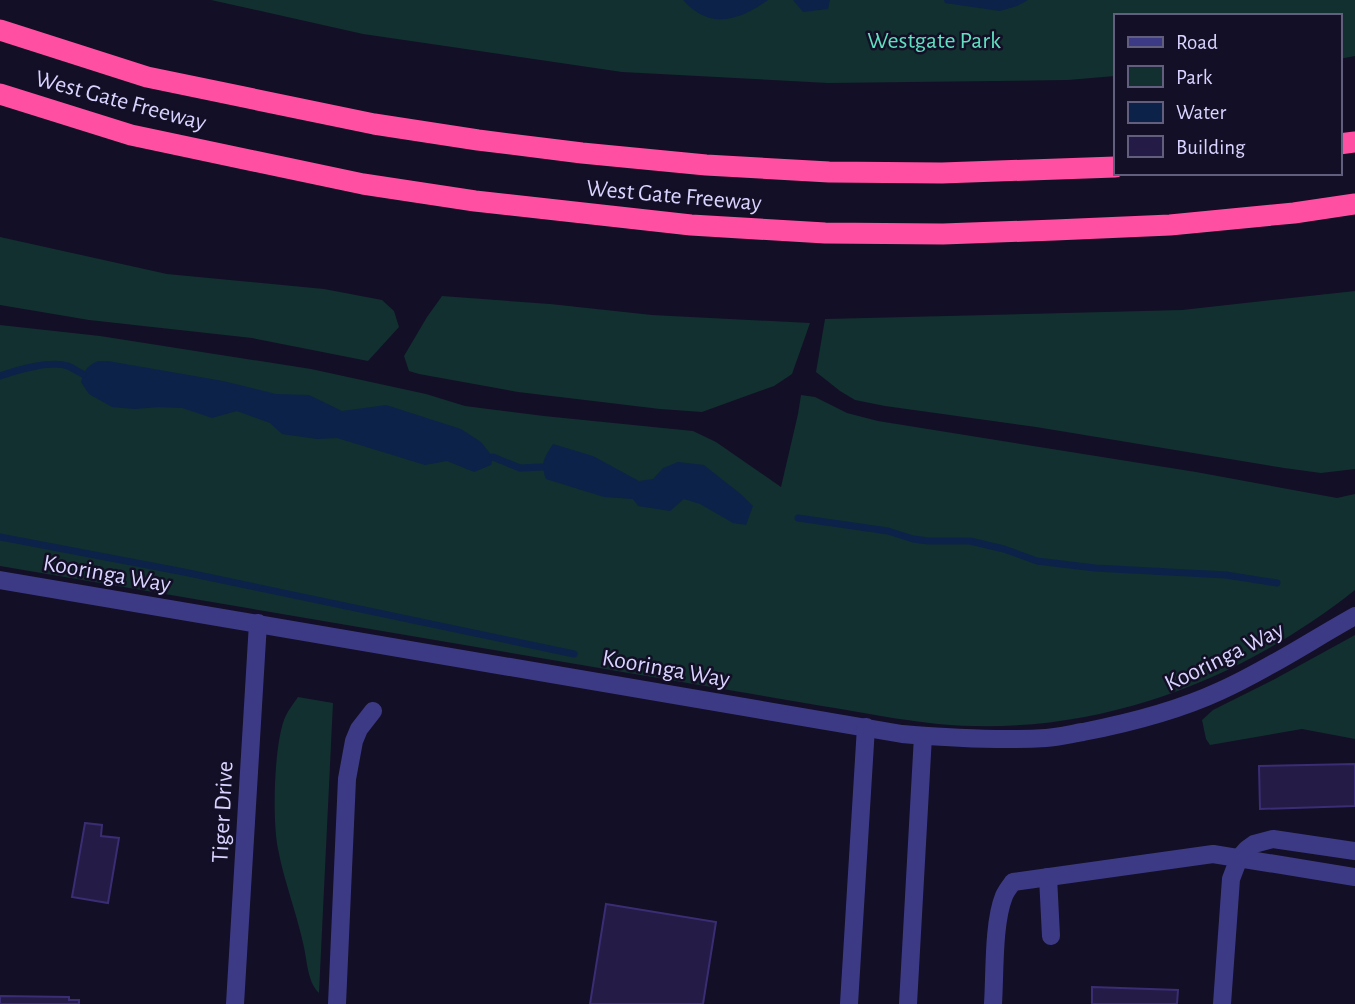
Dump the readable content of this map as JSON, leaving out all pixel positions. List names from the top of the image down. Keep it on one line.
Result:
{"streets":{"highway":["West Gate Freeway"],"street":["Kooringa Way","Tiger Drive"]},"crossings":[["Kooringa Way","Tiger Drive"]],"parks":["Westgate Park"],"legend":["Road","Park","Water","Building"]}
